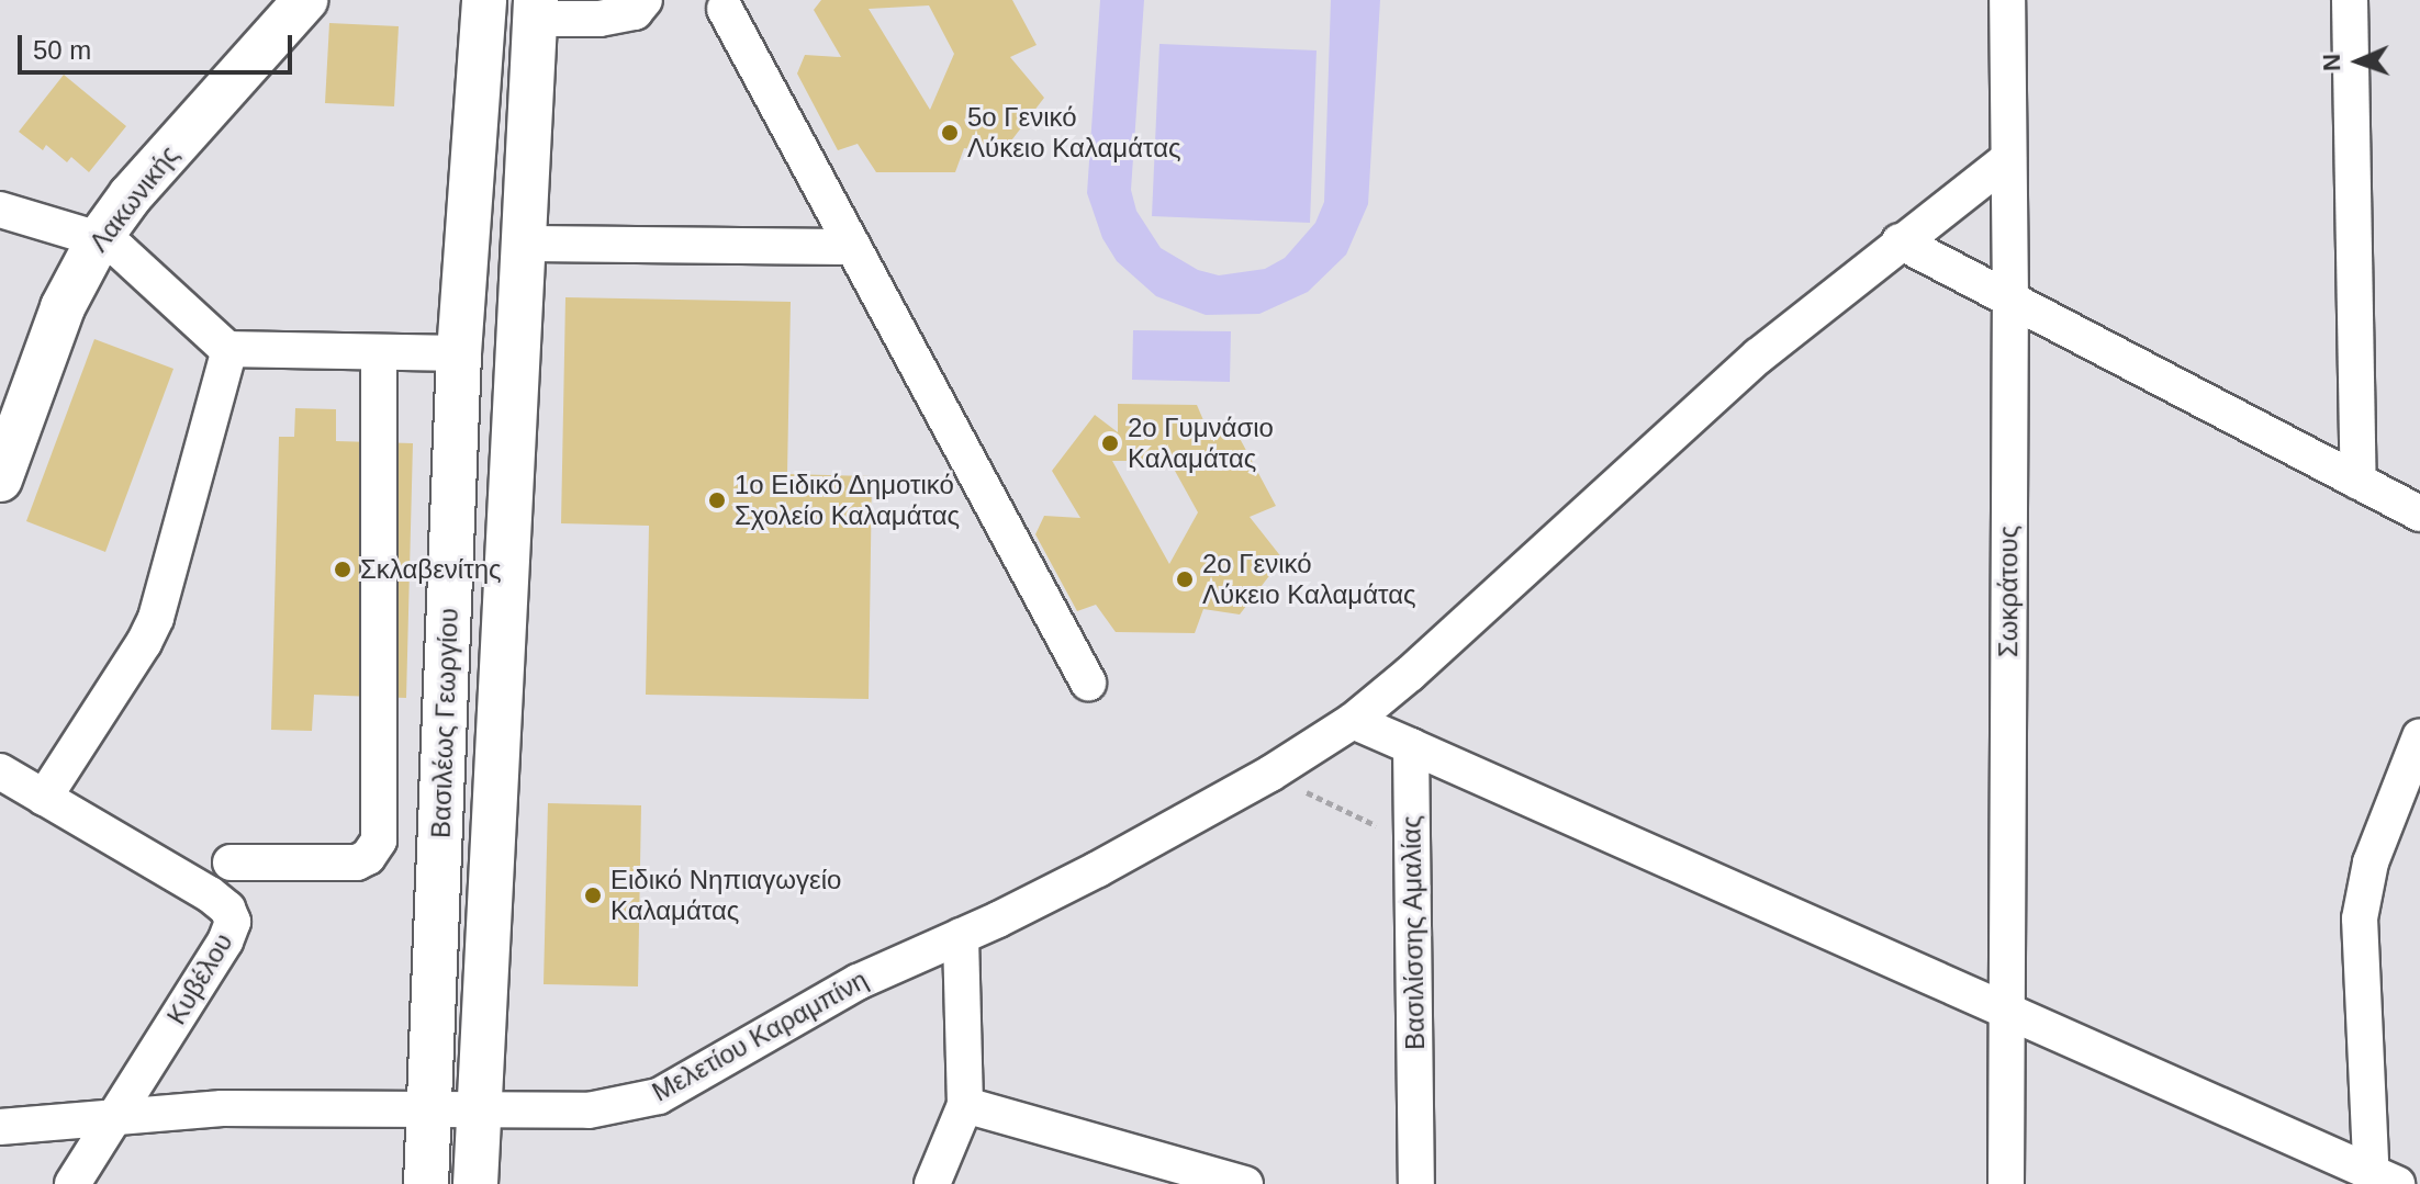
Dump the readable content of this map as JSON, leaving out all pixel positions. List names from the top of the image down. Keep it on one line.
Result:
{"streets":{"main road":["Λακωνικής","Βασιλέως Γεωργίου"],"street":["Σωκράτους","Βασιλίσσης Αμαλίας","Κυβέλου","Μελετίου Καραμπίνη"]},"crossings":[["Σωκράτους","Μελετίου Καραμπίνη"],["Βασιλέως Γεωργίου","Μελετίου Καραμπίνη"],["Κυβέλου","Μελετίου Καραμπίνη"]],"places":["5ο Γενικό Λύκειο Καλαμάτας","2ο Γυμνάσιο Καλαμάτας","1ο Ειδικό Δημοτικό Σχολείο Καλαμάτας","Σκλαβενίτης","2ο Γενικό Λύκειο Καλαμάτας","Ειδικό Νηπιαγωγείο Καλαμάτας"],"scale_bar":"50 m","north":"left"}
